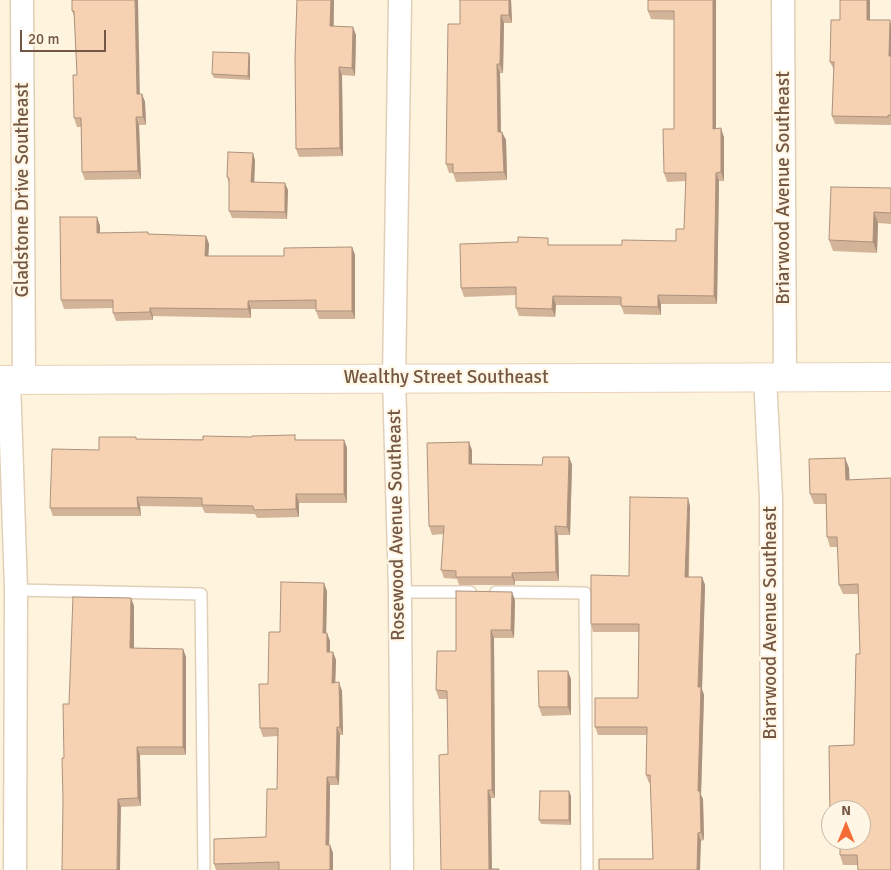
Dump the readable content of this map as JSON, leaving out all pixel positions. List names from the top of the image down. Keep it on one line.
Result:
{"streets":{"main road":["Wealthy Street Southeast"],"street":["Briarwood Avenue Southeast","Gladstone Drive Southeast","Rosewood Avenue Southeast"]},"crossings":[["Briarwood Avenue Southeast","Wealthy Street Southeast"],["Gladstone Drive Southeast","Wealthy Street Southeast"],["Wealthy Street Southeast","Rosewood Avenue Southeast"]],"scale_bar":"20 m","north":"top"}
